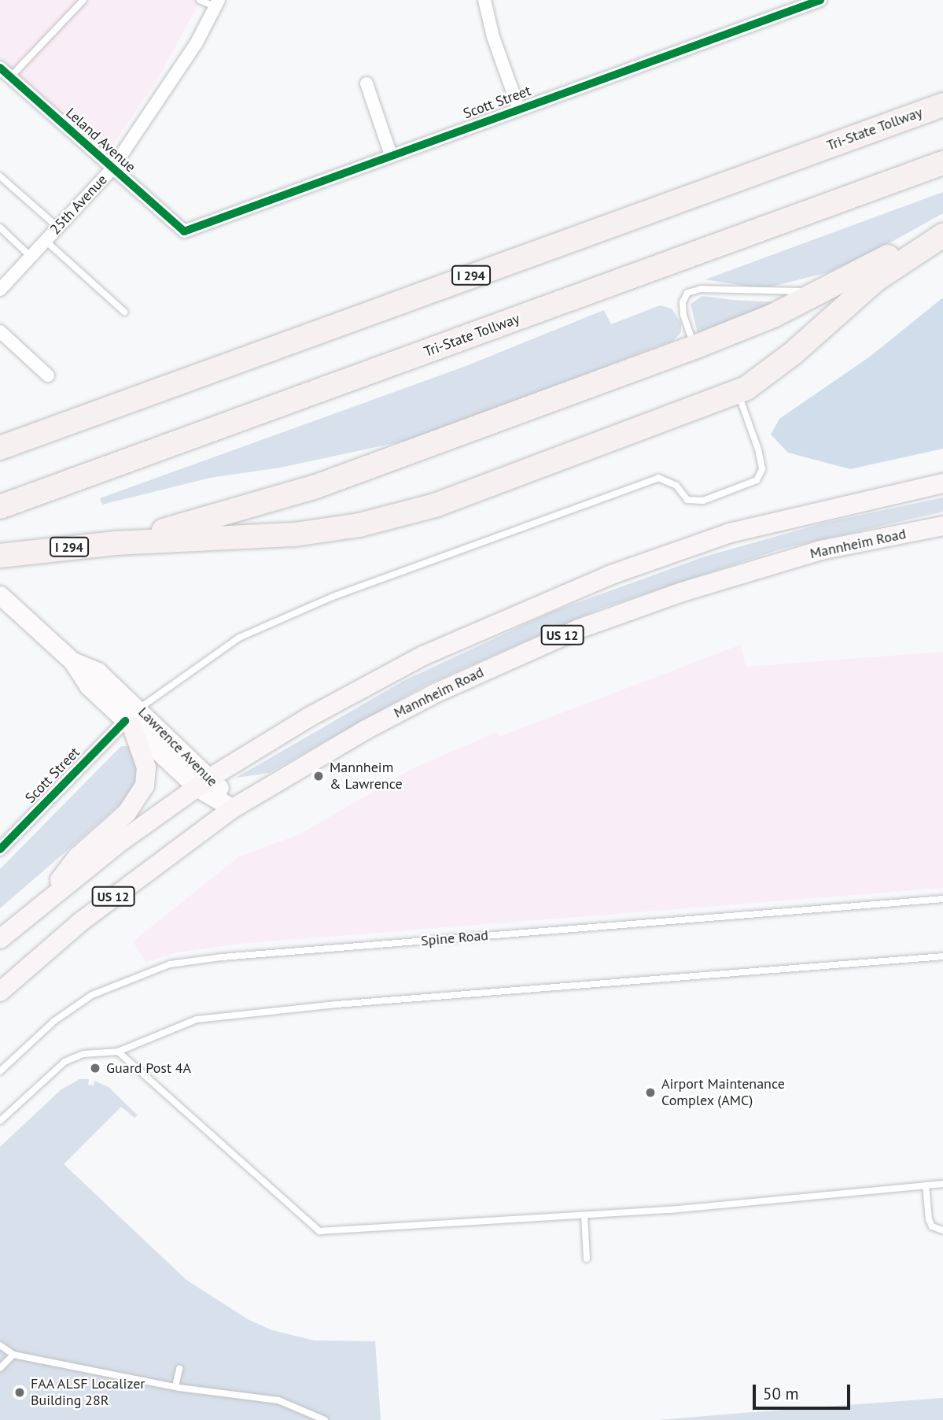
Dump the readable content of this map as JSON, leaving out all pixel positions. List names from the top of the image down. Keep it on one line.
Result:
{"streets":{"highway":["Tri-State Tollway","I 294"],"main road":["Mannheim Road","US 12","Lawrence Avenue"],"street":["Scott Street","Leland Avenue","25th Avenue"],"lane":["Spine Road"]},"crossings":[["Scott Street","Leland Avenue"],["Scott Street","Lawrence Avenue"],["Leland Avenue","25th Avenue"],["Mannheim Road","Lawrence Avenue"],["US 12","Lawrence Avenue"]],"places":["Mannheim & Lawrence","Guard Post 4A","Airport Maintenance Complex (AMC)","FAA ALSF Localizer Building 28R"],"scale_bar":"50 m"}
